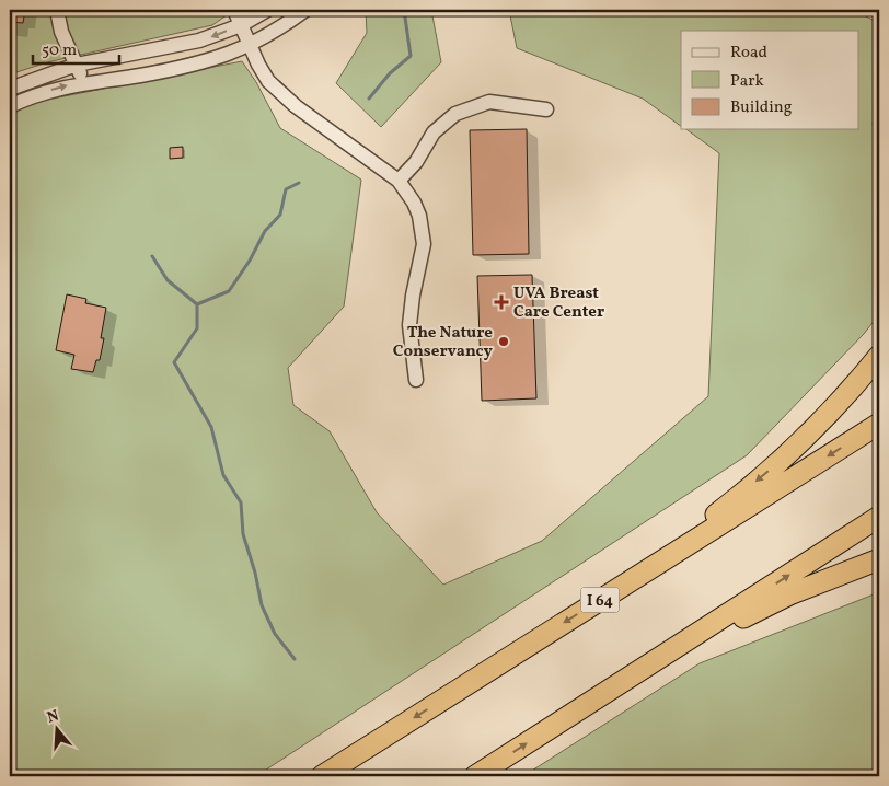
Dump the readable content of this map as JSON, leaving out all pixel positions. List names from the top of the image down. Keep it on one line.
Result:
{"streets":{"highway":["I 64"]},"places":{"health":["UVA Breast Care Center"],"other":["The Nature Conservancy"]},"legend":["Road","Park","Building"],"scale_bar":"50 m","north":"top"}
